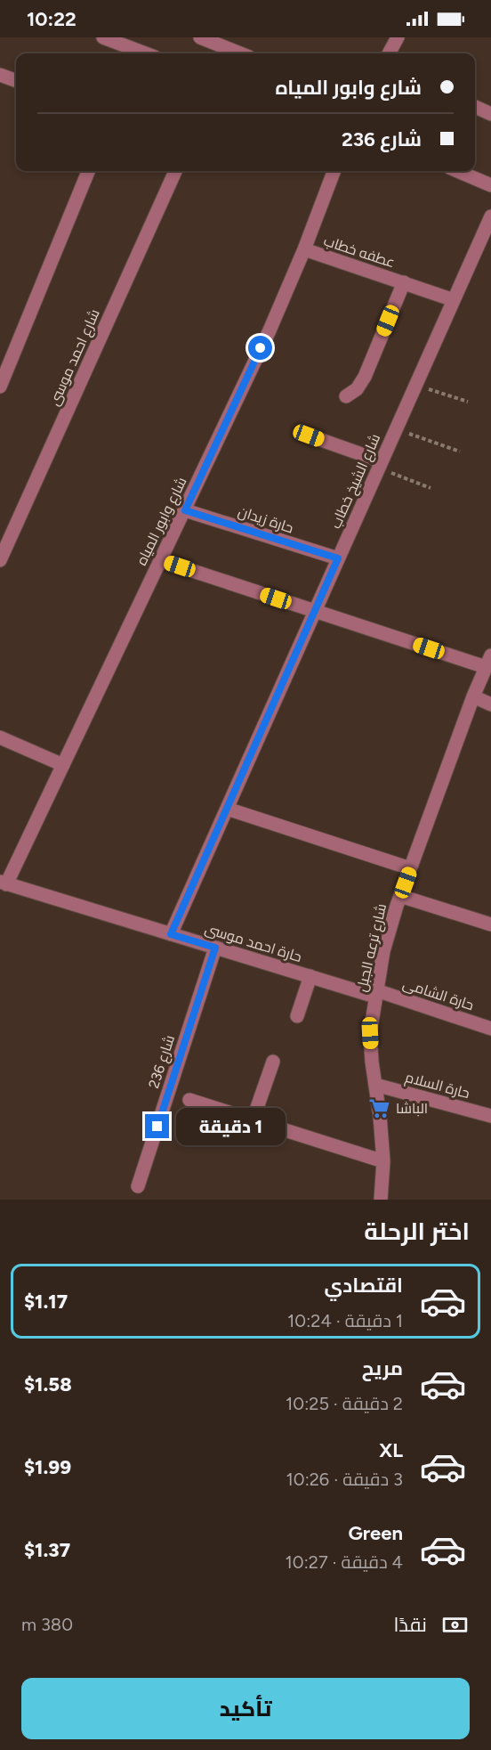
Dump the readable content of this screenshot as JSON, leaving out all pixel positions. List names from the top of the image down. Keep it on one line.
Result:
{"streets":{"street":["عطفه خطاب","شارع احمد موسى","شارع الشيخ خطاب","حارة زيدان","شارع وابور المياه","حارة احمد موسى","شارع ترعه الجبل","حارة الشامى","شارع 236","حارة السلام"]},"crossings":[["عطفه خطاب","شارع الشيخ خطاب"],["عطفه خطاب","شارع وابور المياه"],["شارع الشيخ خطاب","حارة زيدان"],["شارع الشيخ خطاب","حارة احمد موسى"],["حارة زيدان","شارع وابور المياه"],["شارع وابور المياه","حارة احمد موسى"],["حارة احمد موسى","شارع ترعه الجبل"],["حارة احمد موسى","حارة الشامى"],["حارة احمد موسى","شارع 236"],["شارع ترعه الجبل","حارة الشامى"],["شارع ترعه الجبل","حارة السلام"]],"places":{"supermarket":["الباشا"]},"page":{"status":"10:22","banner":["شارع وابور المياه","شارع 236"],"bubble":"1 دقيقة","heading":"اختر الرحلة","list":[{"name":"اقتصادي","note":"1 دقيقة · 10:24","value":"$1.17"},{"name":"مريح","note":"2 دقيقة · 10:25","value":"$1.58"},{"name":"XL","note":"3 دقيقة · 10:26","value":"$1.99"},{"name":"Green","note":"4 دقيقة · 10:27","value":"$1.37"}],"pay":["نقدًا","380 m"],"buttons":"تأكيد"}}
